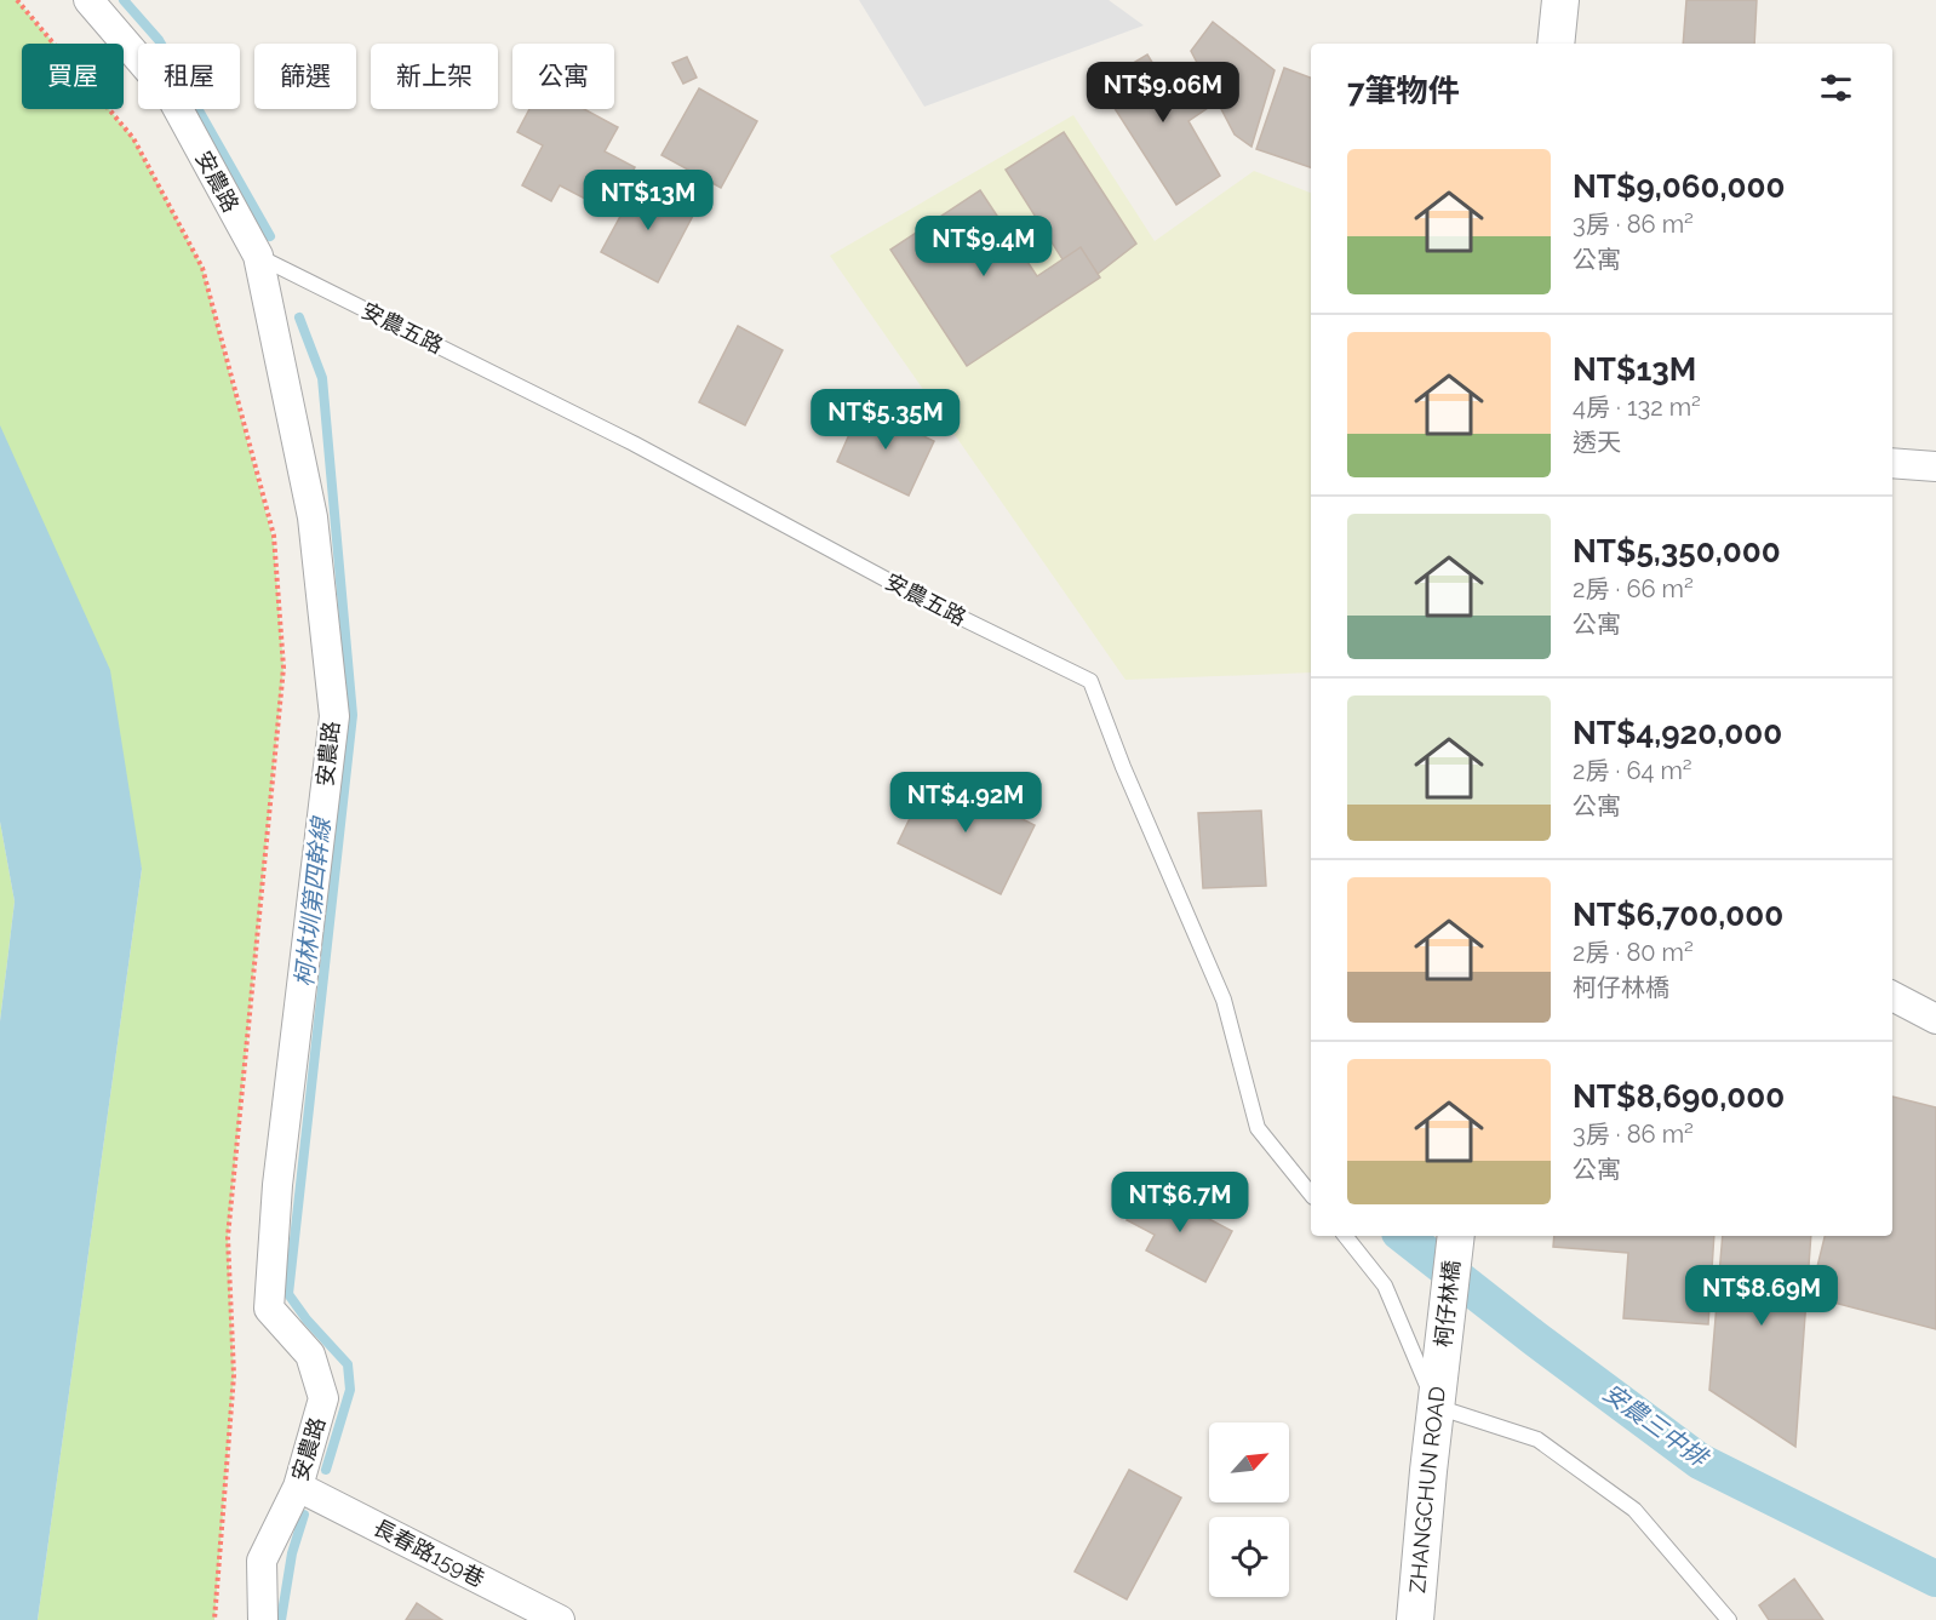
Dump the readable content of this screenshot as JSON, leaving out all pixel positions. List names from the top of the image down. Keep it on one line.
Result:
{"streets":{"street":["安農路","柯仔林橋","ZHANGCHUN ROAD","長春路159巷"],"lane":["安農五路"]},"crossings":[["安農路","安農五路"],["安農路","長春路159巷"],["柯仔林橋","ZHANGCHUN ROAD"]],"water":["柯林圳第四幹線","安農三中排"],"north":"top right","page":{"chip":["買屋","租屋","篩選","新上架","公寓"],"heading":"7筆物件","price":["NT$9.06M","NT$13M","NT$9.4M","NT$5.35M","NT$4.92M","NT$6.7M","NT$8.69M"],"list":[{"name":"NT$9,060,000","note":"3房 · 86 m² · 公寓"},{"name":"NT$13M","note":"4房 · 132 m² · 透天"},{"name":"NT$5,350,000","note":"2房 · 66 m² · 公寓"},{"name":"NT$4,920,000","note":"2房 · 64 m² · 公寓"},{"name":"NT$6,700,000","note":"2房 · 80 m² · 柯仔林橋"},{"name":"NT$8,690,000","note":"3房 · 86 m² · 公寓"}]}}
